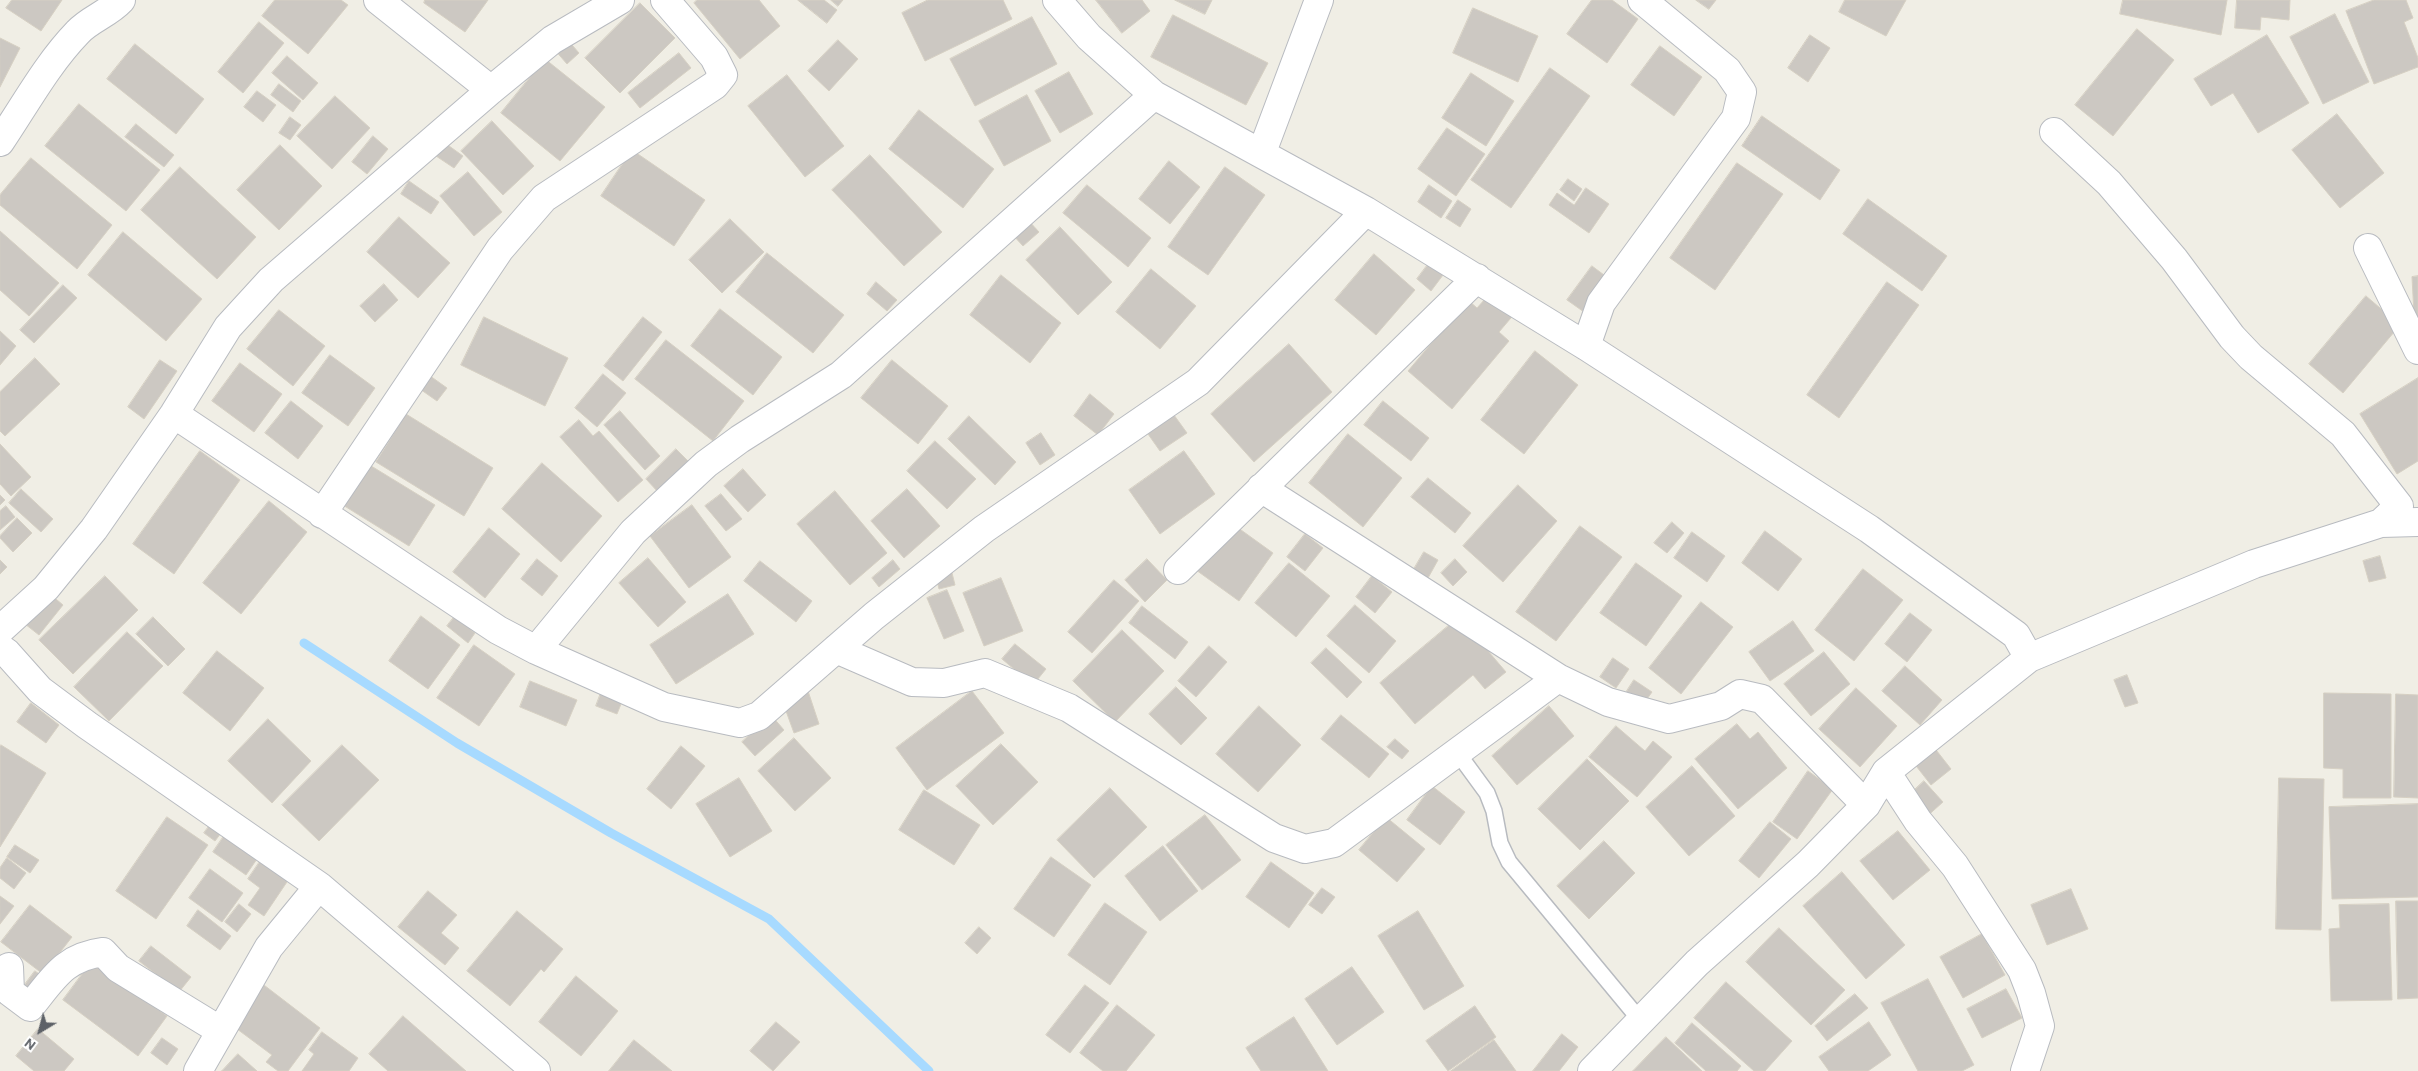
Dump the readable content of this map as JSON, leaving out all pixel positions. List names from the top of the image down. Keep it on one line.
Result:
{"north":"bottom left"}
